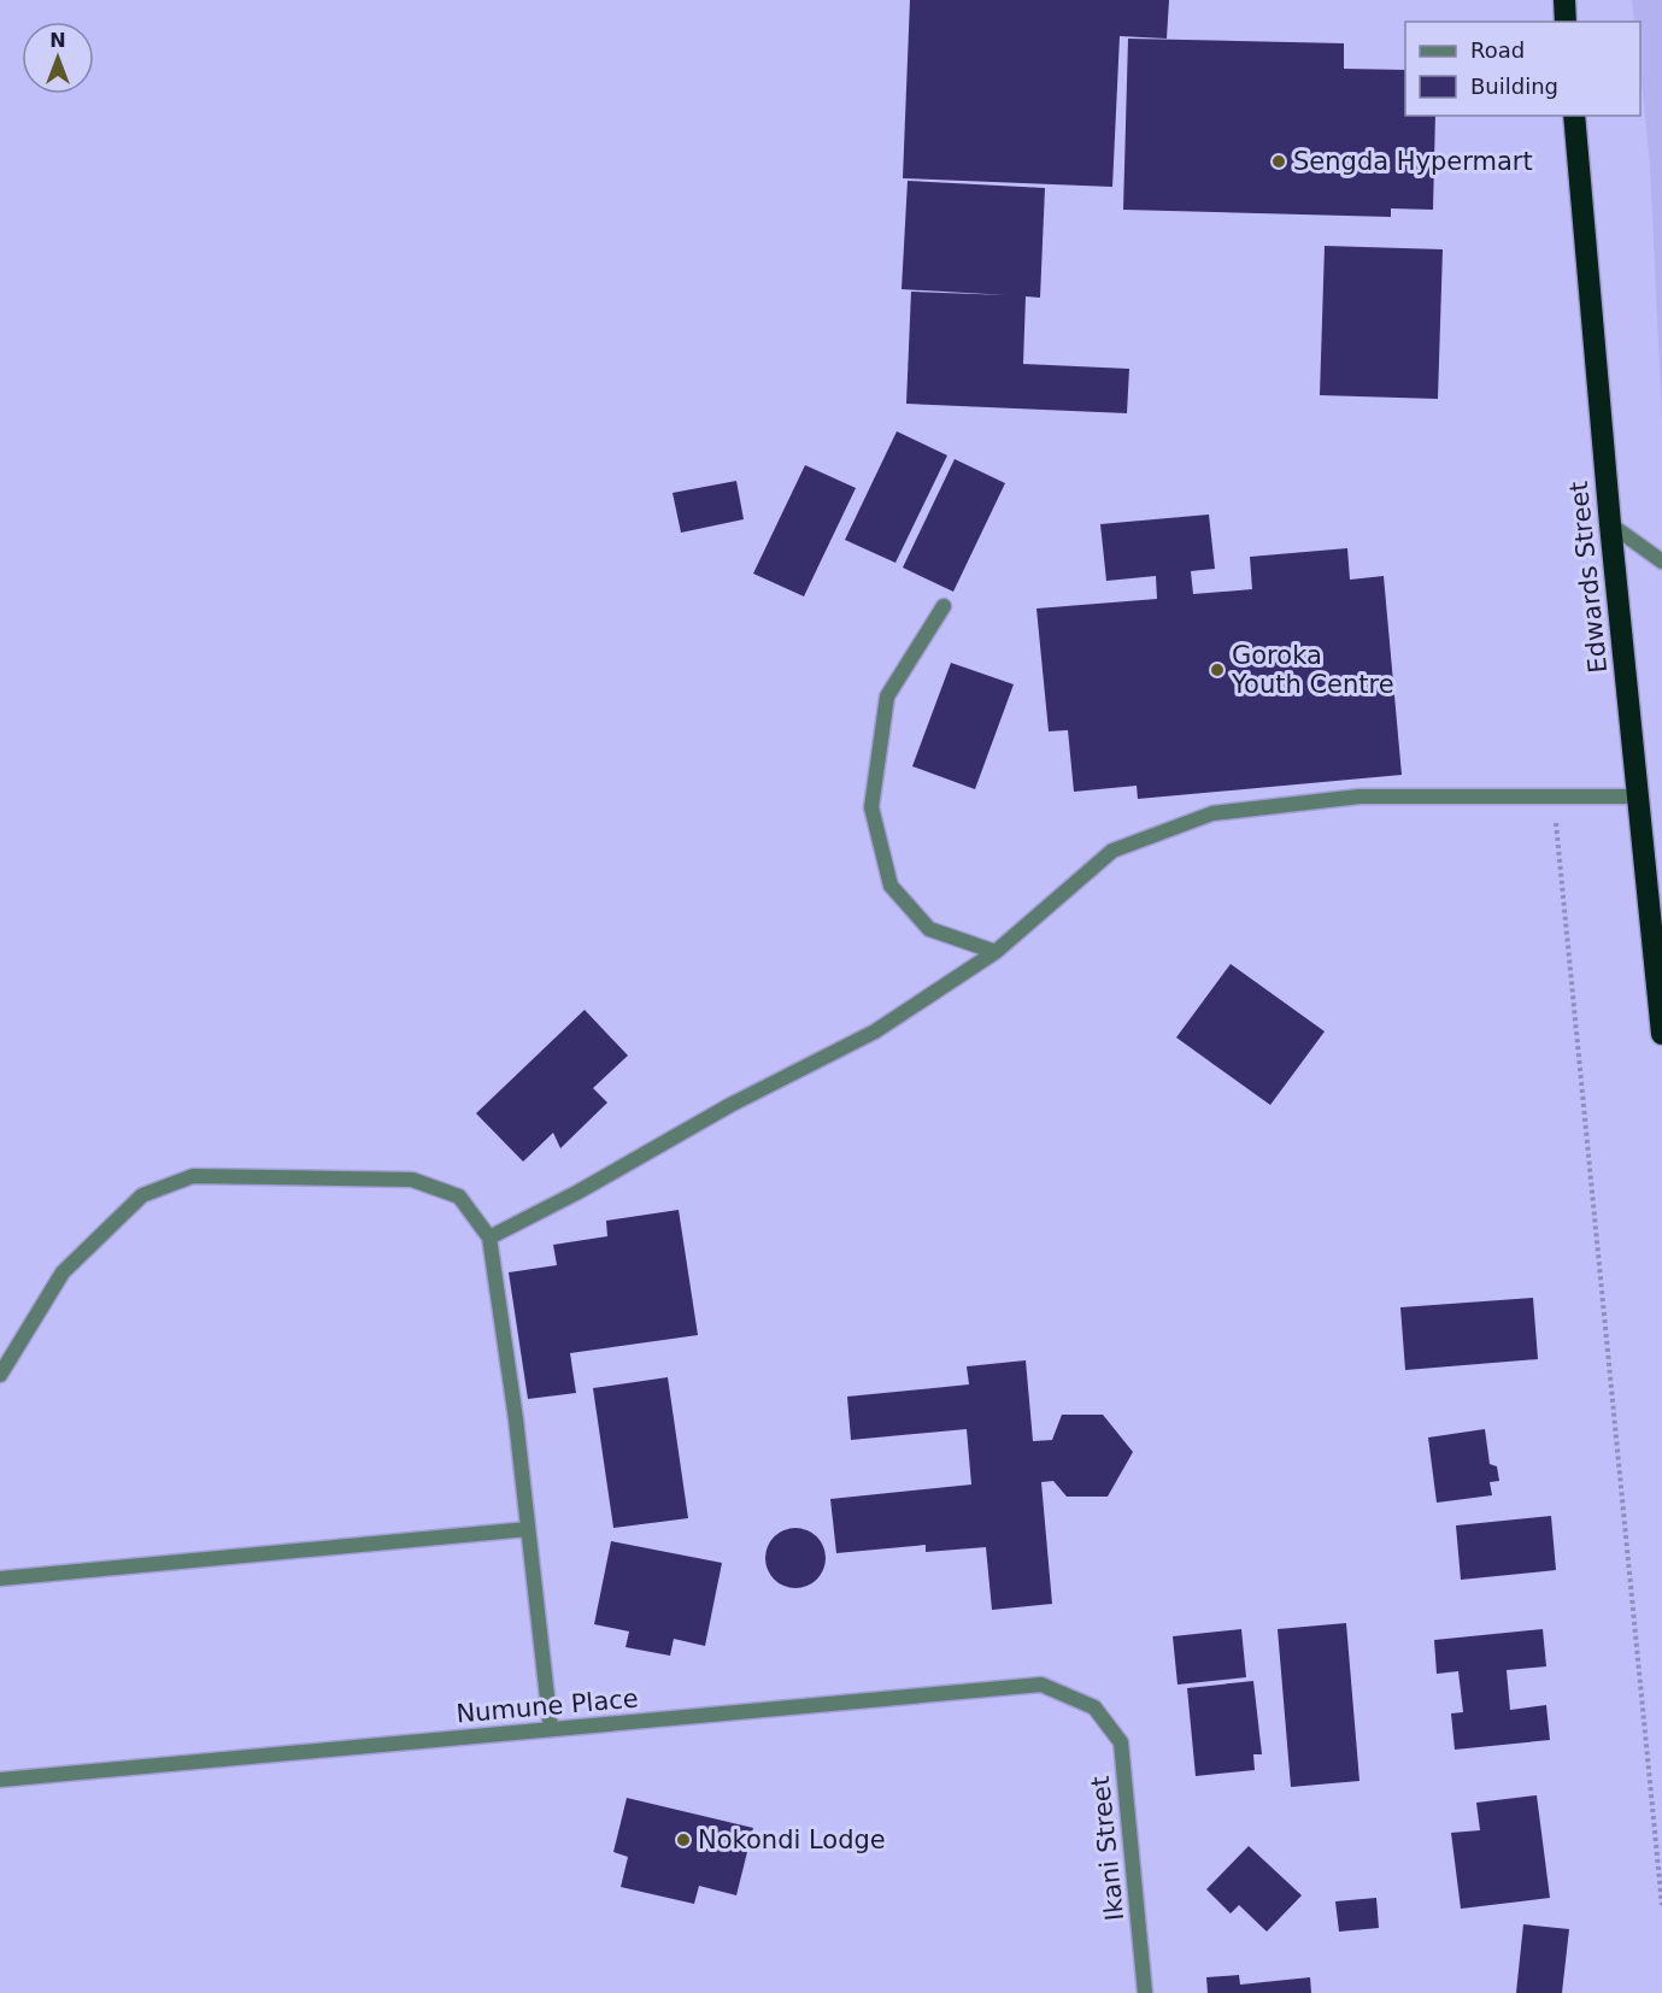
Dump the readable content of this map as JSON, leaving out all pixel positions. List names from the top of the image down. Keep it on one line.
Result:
{"streets":{"highway":["Edwards Street"],"street":["Numune Place","Ikani Street"]},"crossings":[["Numune Place","Ikani Street"]],"places":["Sengda Hypermart","Goroka Youth Centre","Nokondi Lodge"],"legend":["Road","Building"],"north":"top"}
